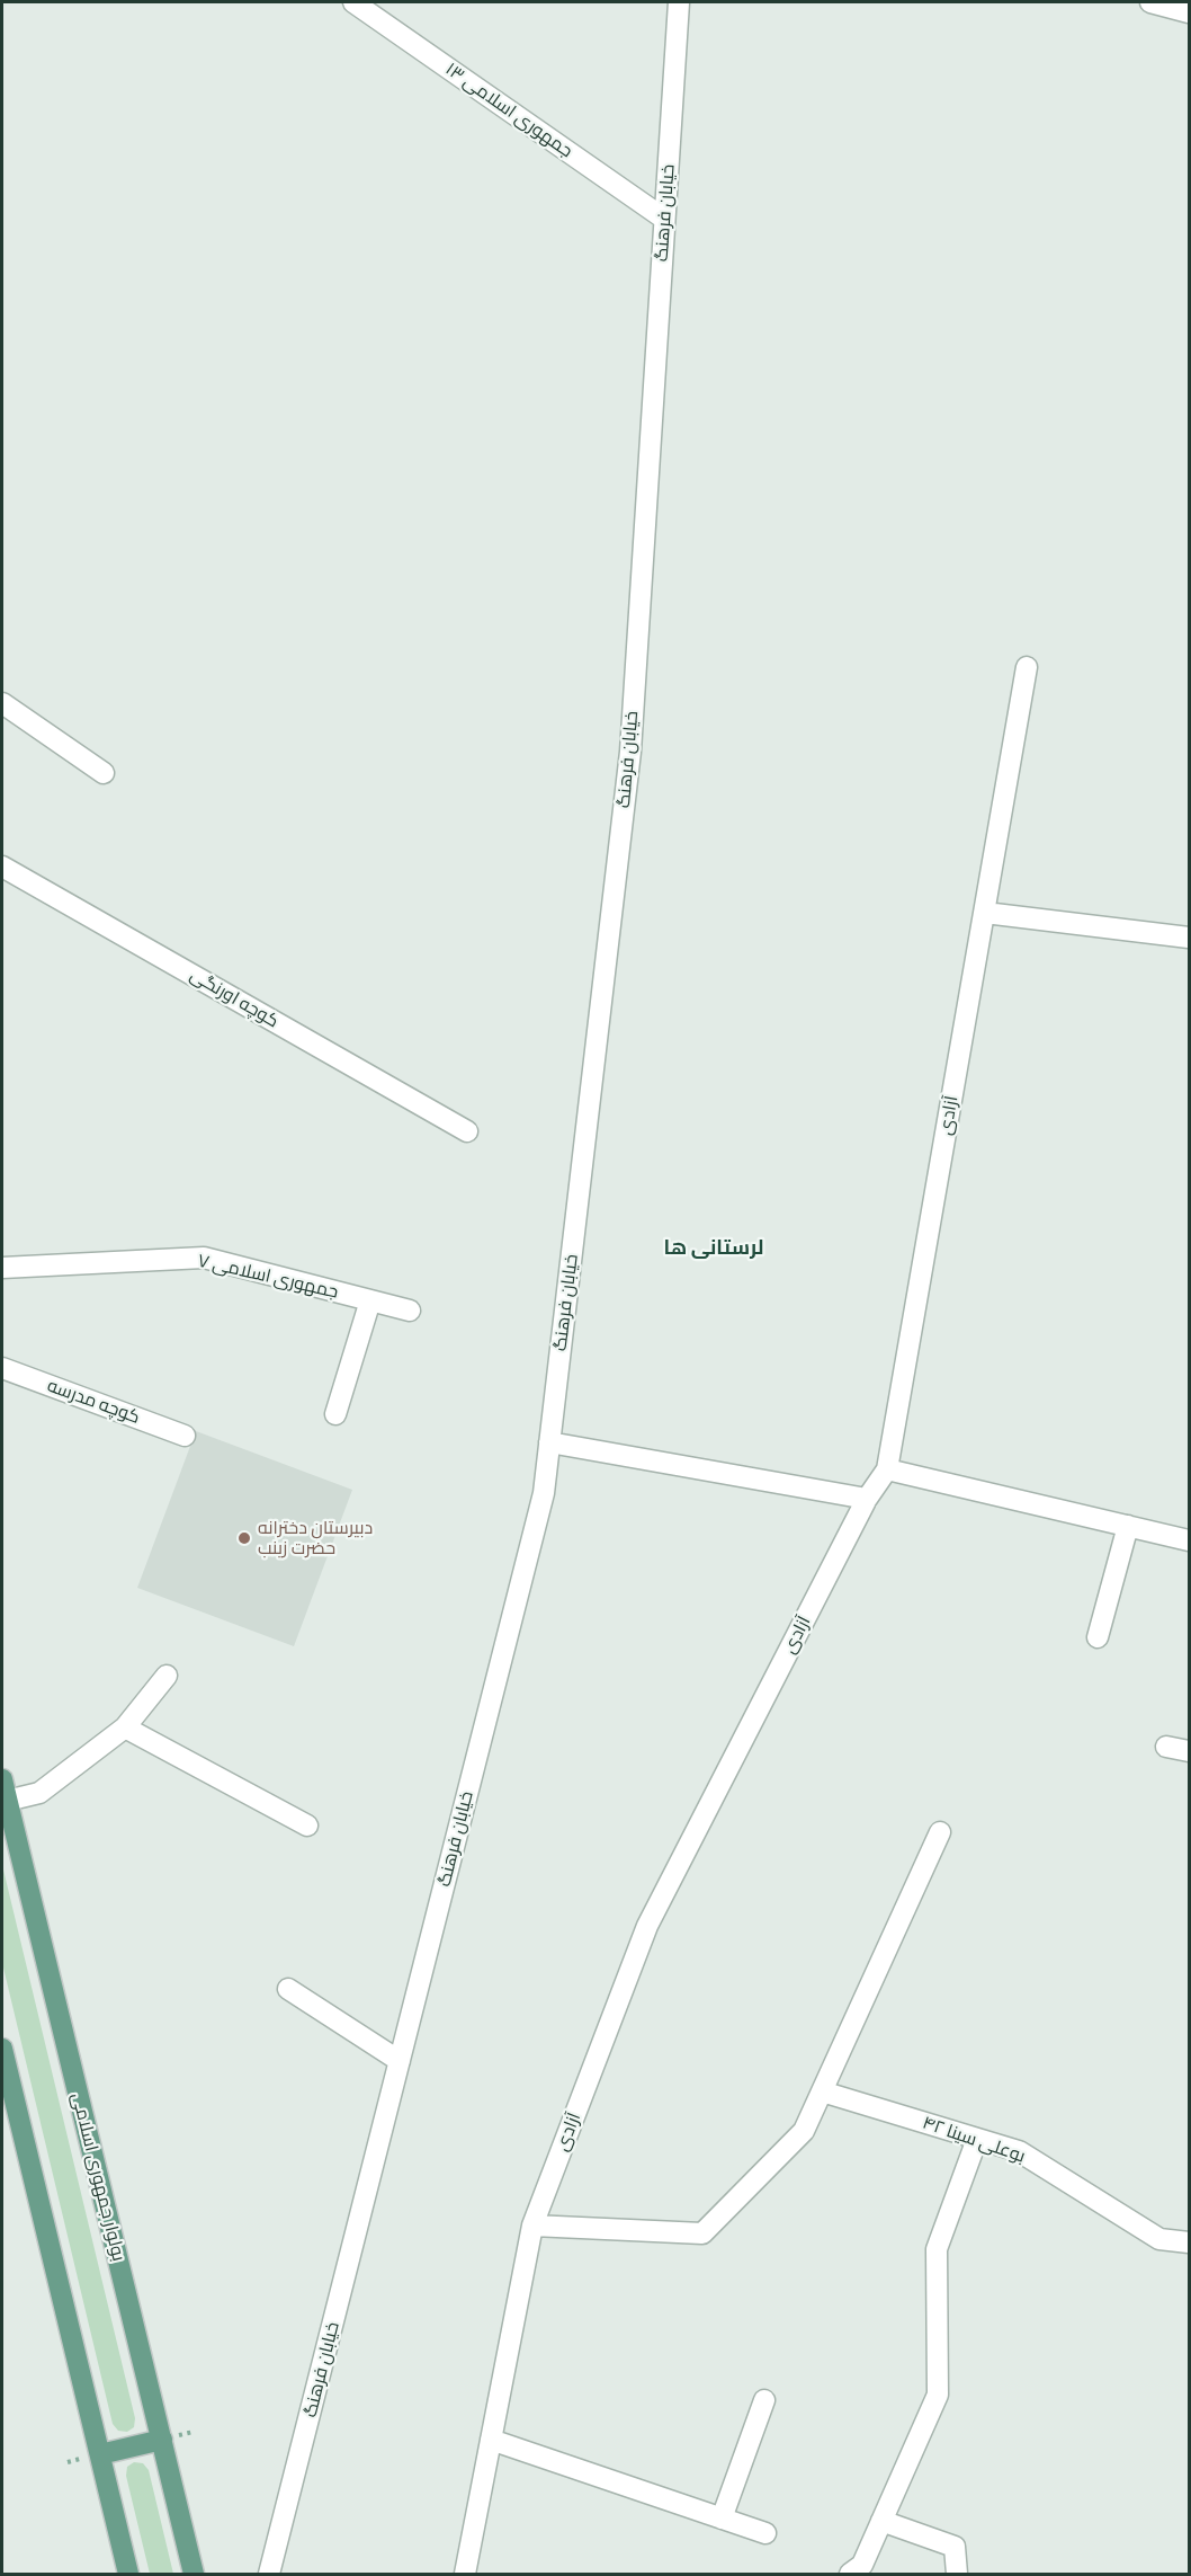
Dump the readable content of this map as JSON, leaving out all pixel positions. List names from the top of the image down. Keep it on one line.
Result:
{"streets":{"main road":["بولوار جمهوری اسلامی"],"street":["جمهوری اسلامی ۱۳","خیابان فرهنگ","کوچه اورنگی","آزادی","جمهوری اسلامی ۷","کوچه مدرسه","بوعلی سینا ۴۲"]},"crossings":[["جمهوری اسلامی ۱۳","خیابان فرهنگ"]],"districts":["لرستانی ها"],"places":["دبیرستان دخترانه حضرت زینب"]}
